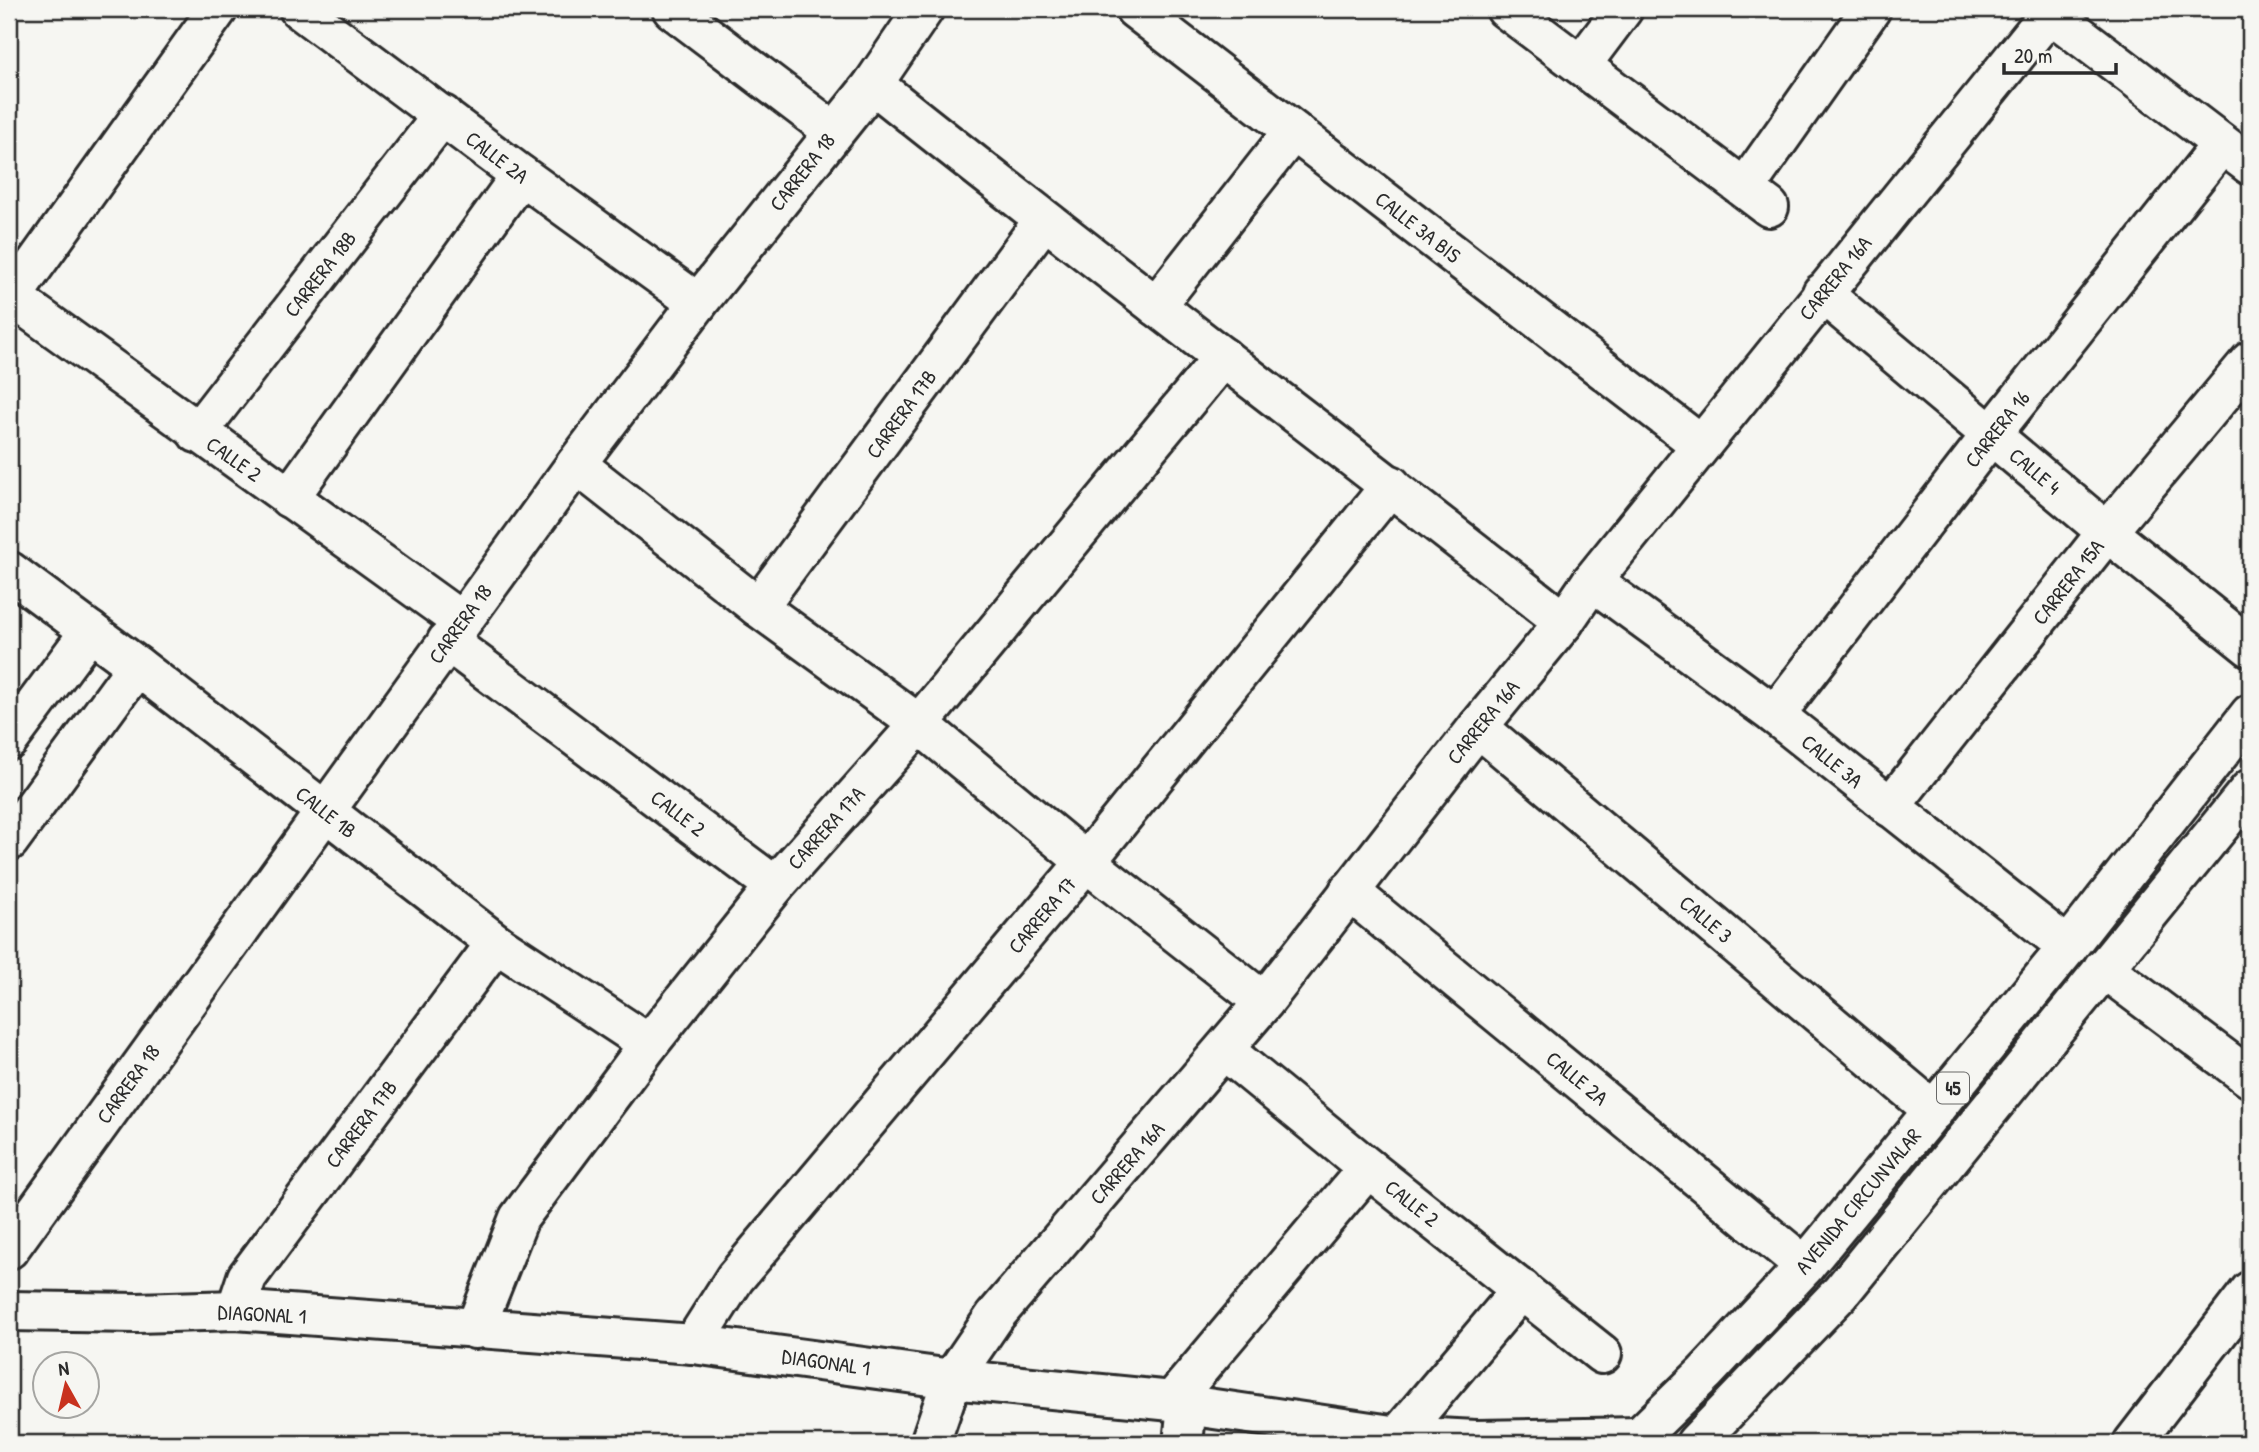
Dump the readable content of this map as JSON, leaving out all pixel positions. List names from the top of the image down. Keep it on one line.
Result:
{"streets":{"main road":["CALLE 2A","CARRERA 18","CALLE 3A BIS","CARRERA 18B","CARRERA 16A","CARRERA 17B","CARRERA 16","CALLE 2","CALLE 4","CARRERA 15A","CALLE 3A","CALLE 1B","CARRERA 17A","CARRERA 17","CALLE 3","45","AVENIDA CIRCUNVALAR","DIAGONAL 1"]},"crossings":[["CALLE 2A","CARRERA 18"],["CALLE 2A","CARRERA 18B"],["CALLE 2A","CARRERA 16A"],["CALLE 2A","AVENIDA CIRCUNVALAR"],["CARRERA 18","CALLE 2"],["CARRERA 18","CALLE 1B"],["CALLE 3A BIS","CARRERA 16A"],["CARRERA 18B","CALLE 2"],["CARRERA 16A","CALLE 2"],["CARRERA 16A","CALLE 4"],["CARRERA 16A","CALLE 3A"],["CARRERA 16A","CALLE 3"],["CARRERA 16A","DIAGONAL 1"],["CARRERA 17B","CALLE 1B"],["CARRERA 17B","DIAGONAL 1"],["CARRERA 16","CALLE 4"],["CARRERA 16","CALLE 3A"],["CALLE 2","CARRERA 17A"],["CALLE 4","CARRERA 15A"],["CARRERA 15A","CALLE 3A"],["CALLE 3A","AVENIDA CIRCUNVALAR"],["CALLE 1B","CARRERA 17A"],["CARRERA 17A","DIAGONAL 1"],["CARRERA 17","DIAGONAL 1"],["CALLE 3","AVENIDA CIRCUNVALAR"],["AVENIDA CIRCUNVALAR","DIAGONAL 1"]],"scale_bar":"20 m","north":"top"}
